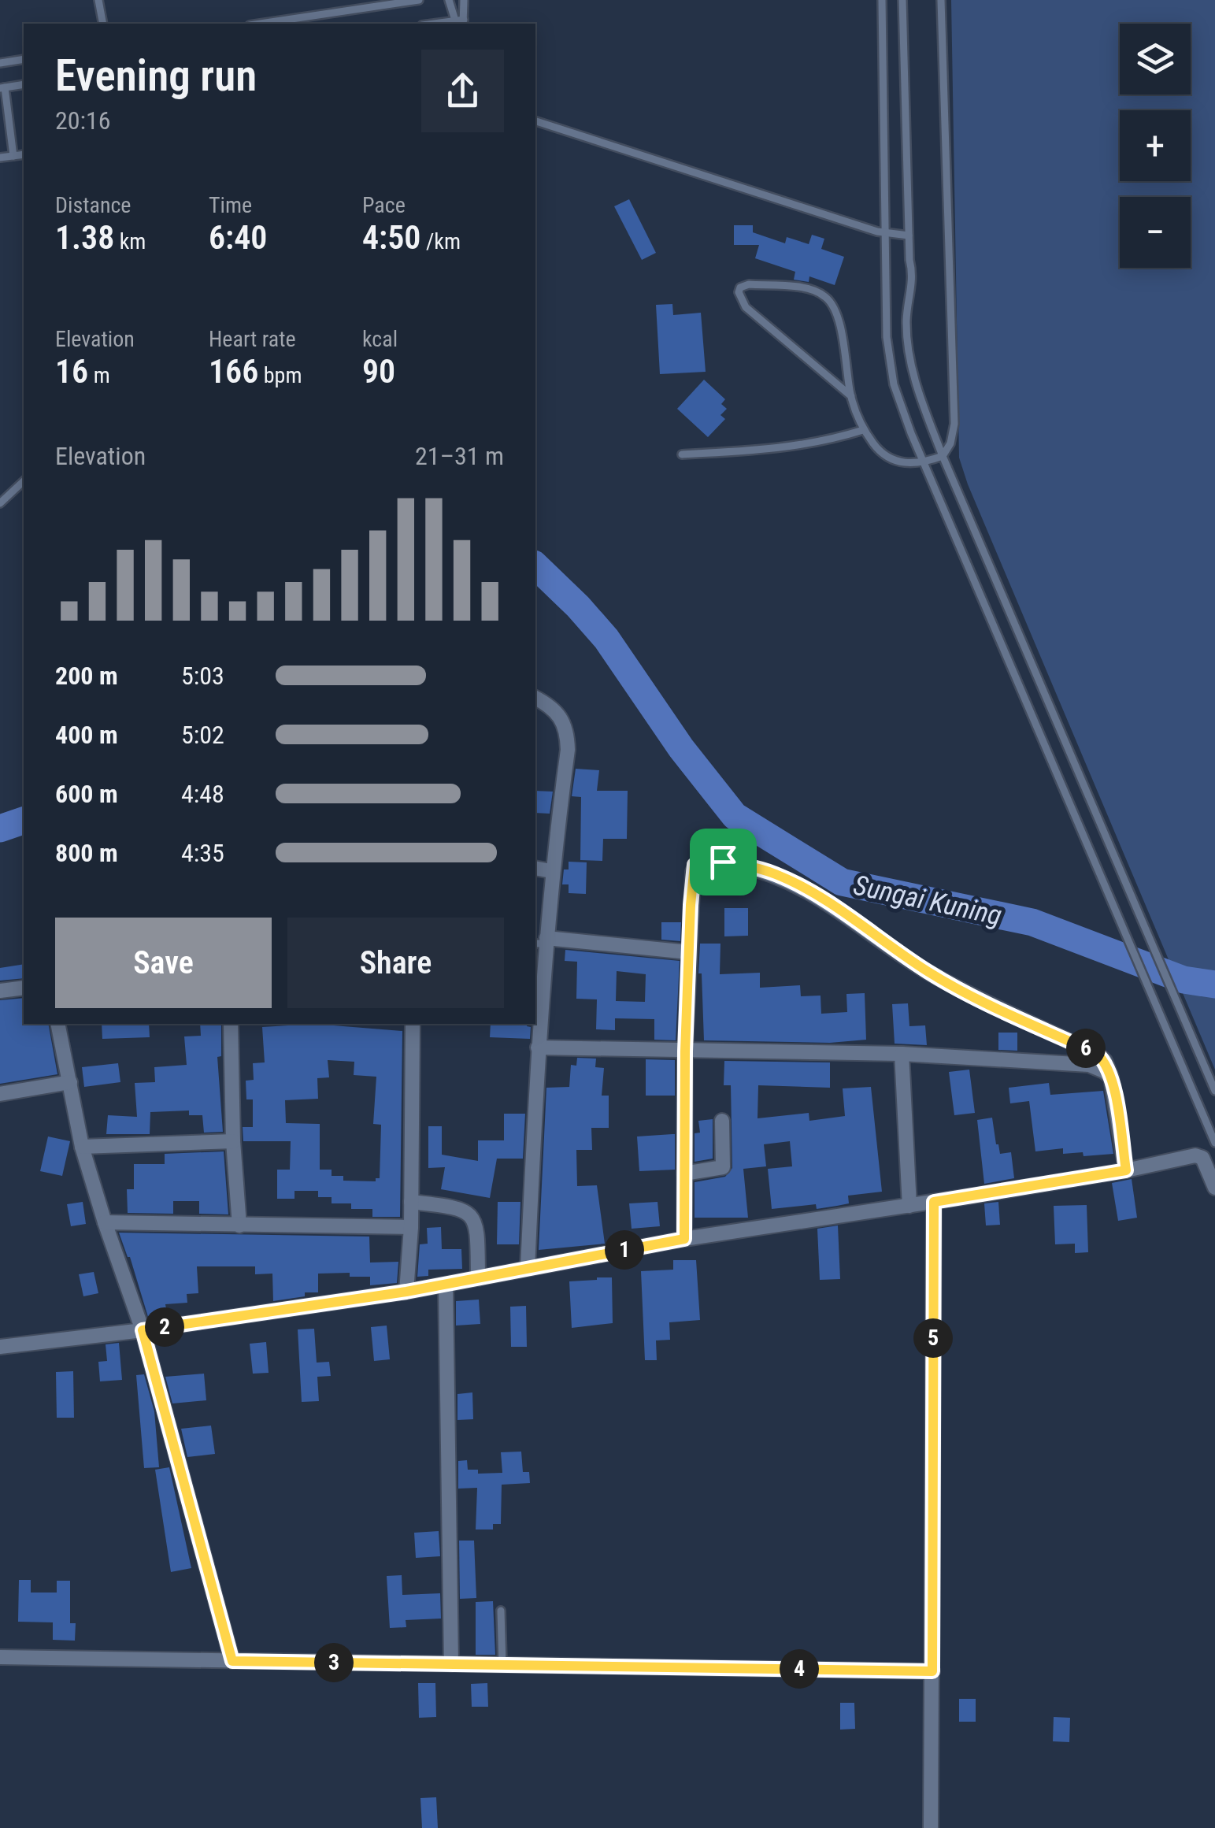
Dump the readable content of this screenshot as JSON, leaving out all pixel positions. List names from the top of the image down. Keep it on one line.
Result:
{"water":["Sungai Kuning"],"page":{"map_buttons":["+","−"],"heading":["Evening run","20:16"],"stats":[["Distance","1.38 km"],["Time","6:40"],["Pace","4:50 /km"],["Elevation","16 m"],["Heart rate","166 bpm"],["kcal","90"]],"chart":["Elevation","21–31 m"],"list":[{"name":"200 m","note":"5:03"},{"name":"400 m","note":"5:02"},{"name":"600 m","note":"4:48"},{"name":"800 m","note":"4:35"}],"buttons":["Save","Share"],"pins":["6","1","2","5","3","4"]}}
